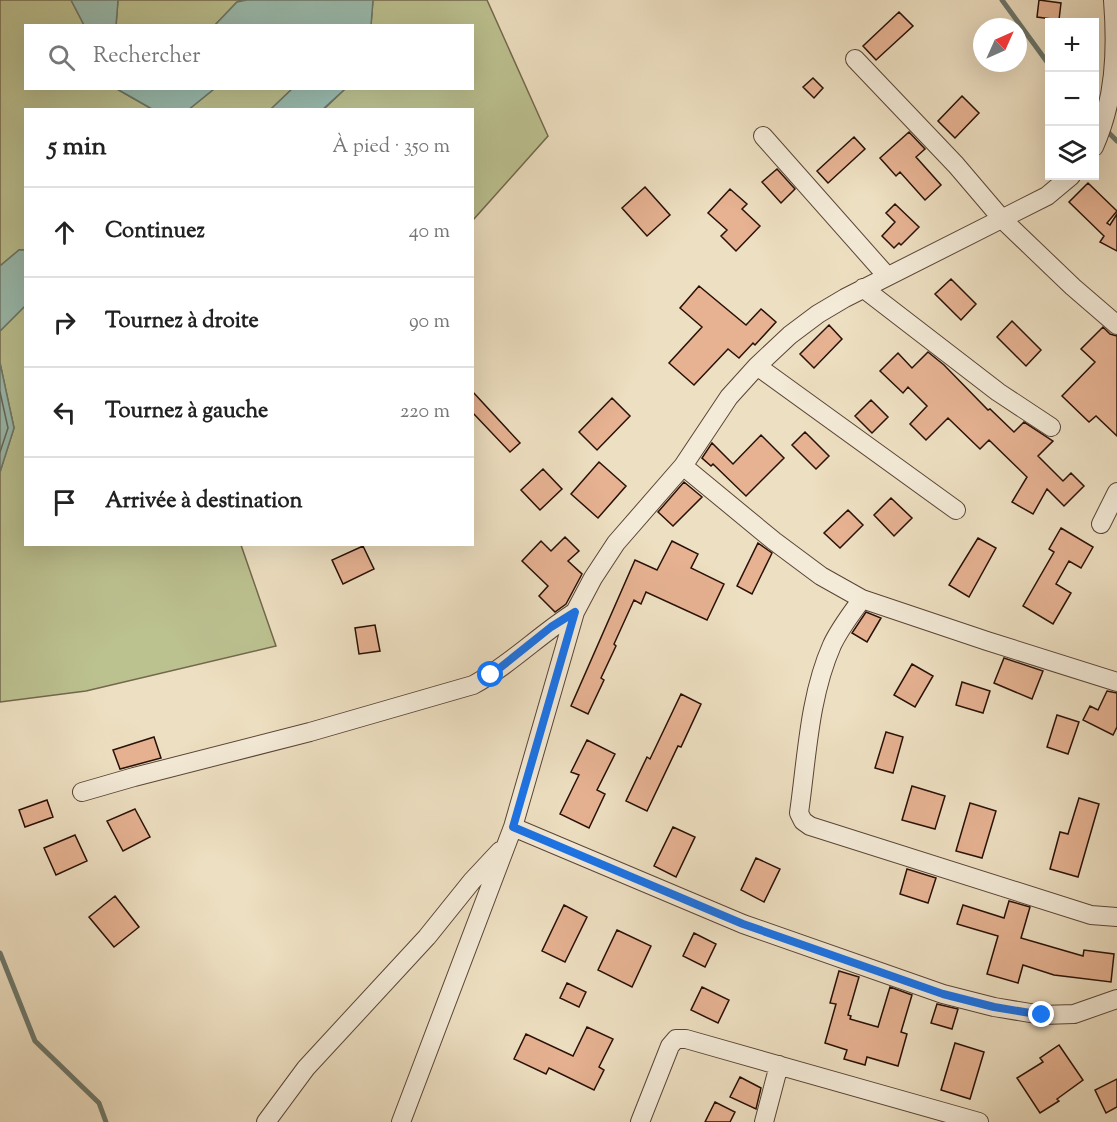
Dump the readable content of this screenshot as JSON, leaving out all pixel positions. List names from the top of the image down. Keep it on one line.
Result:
{"north":"top right","page":{"map_buttons":["+","−"],"search":"Rechercher","heading":["5 min","À pied · 350 m"],"list":[["Continuez","40 m"],["Tournez à droite","90 m"],["Tournez à gauche","220 m"],"Arrivée à destination"]}}
